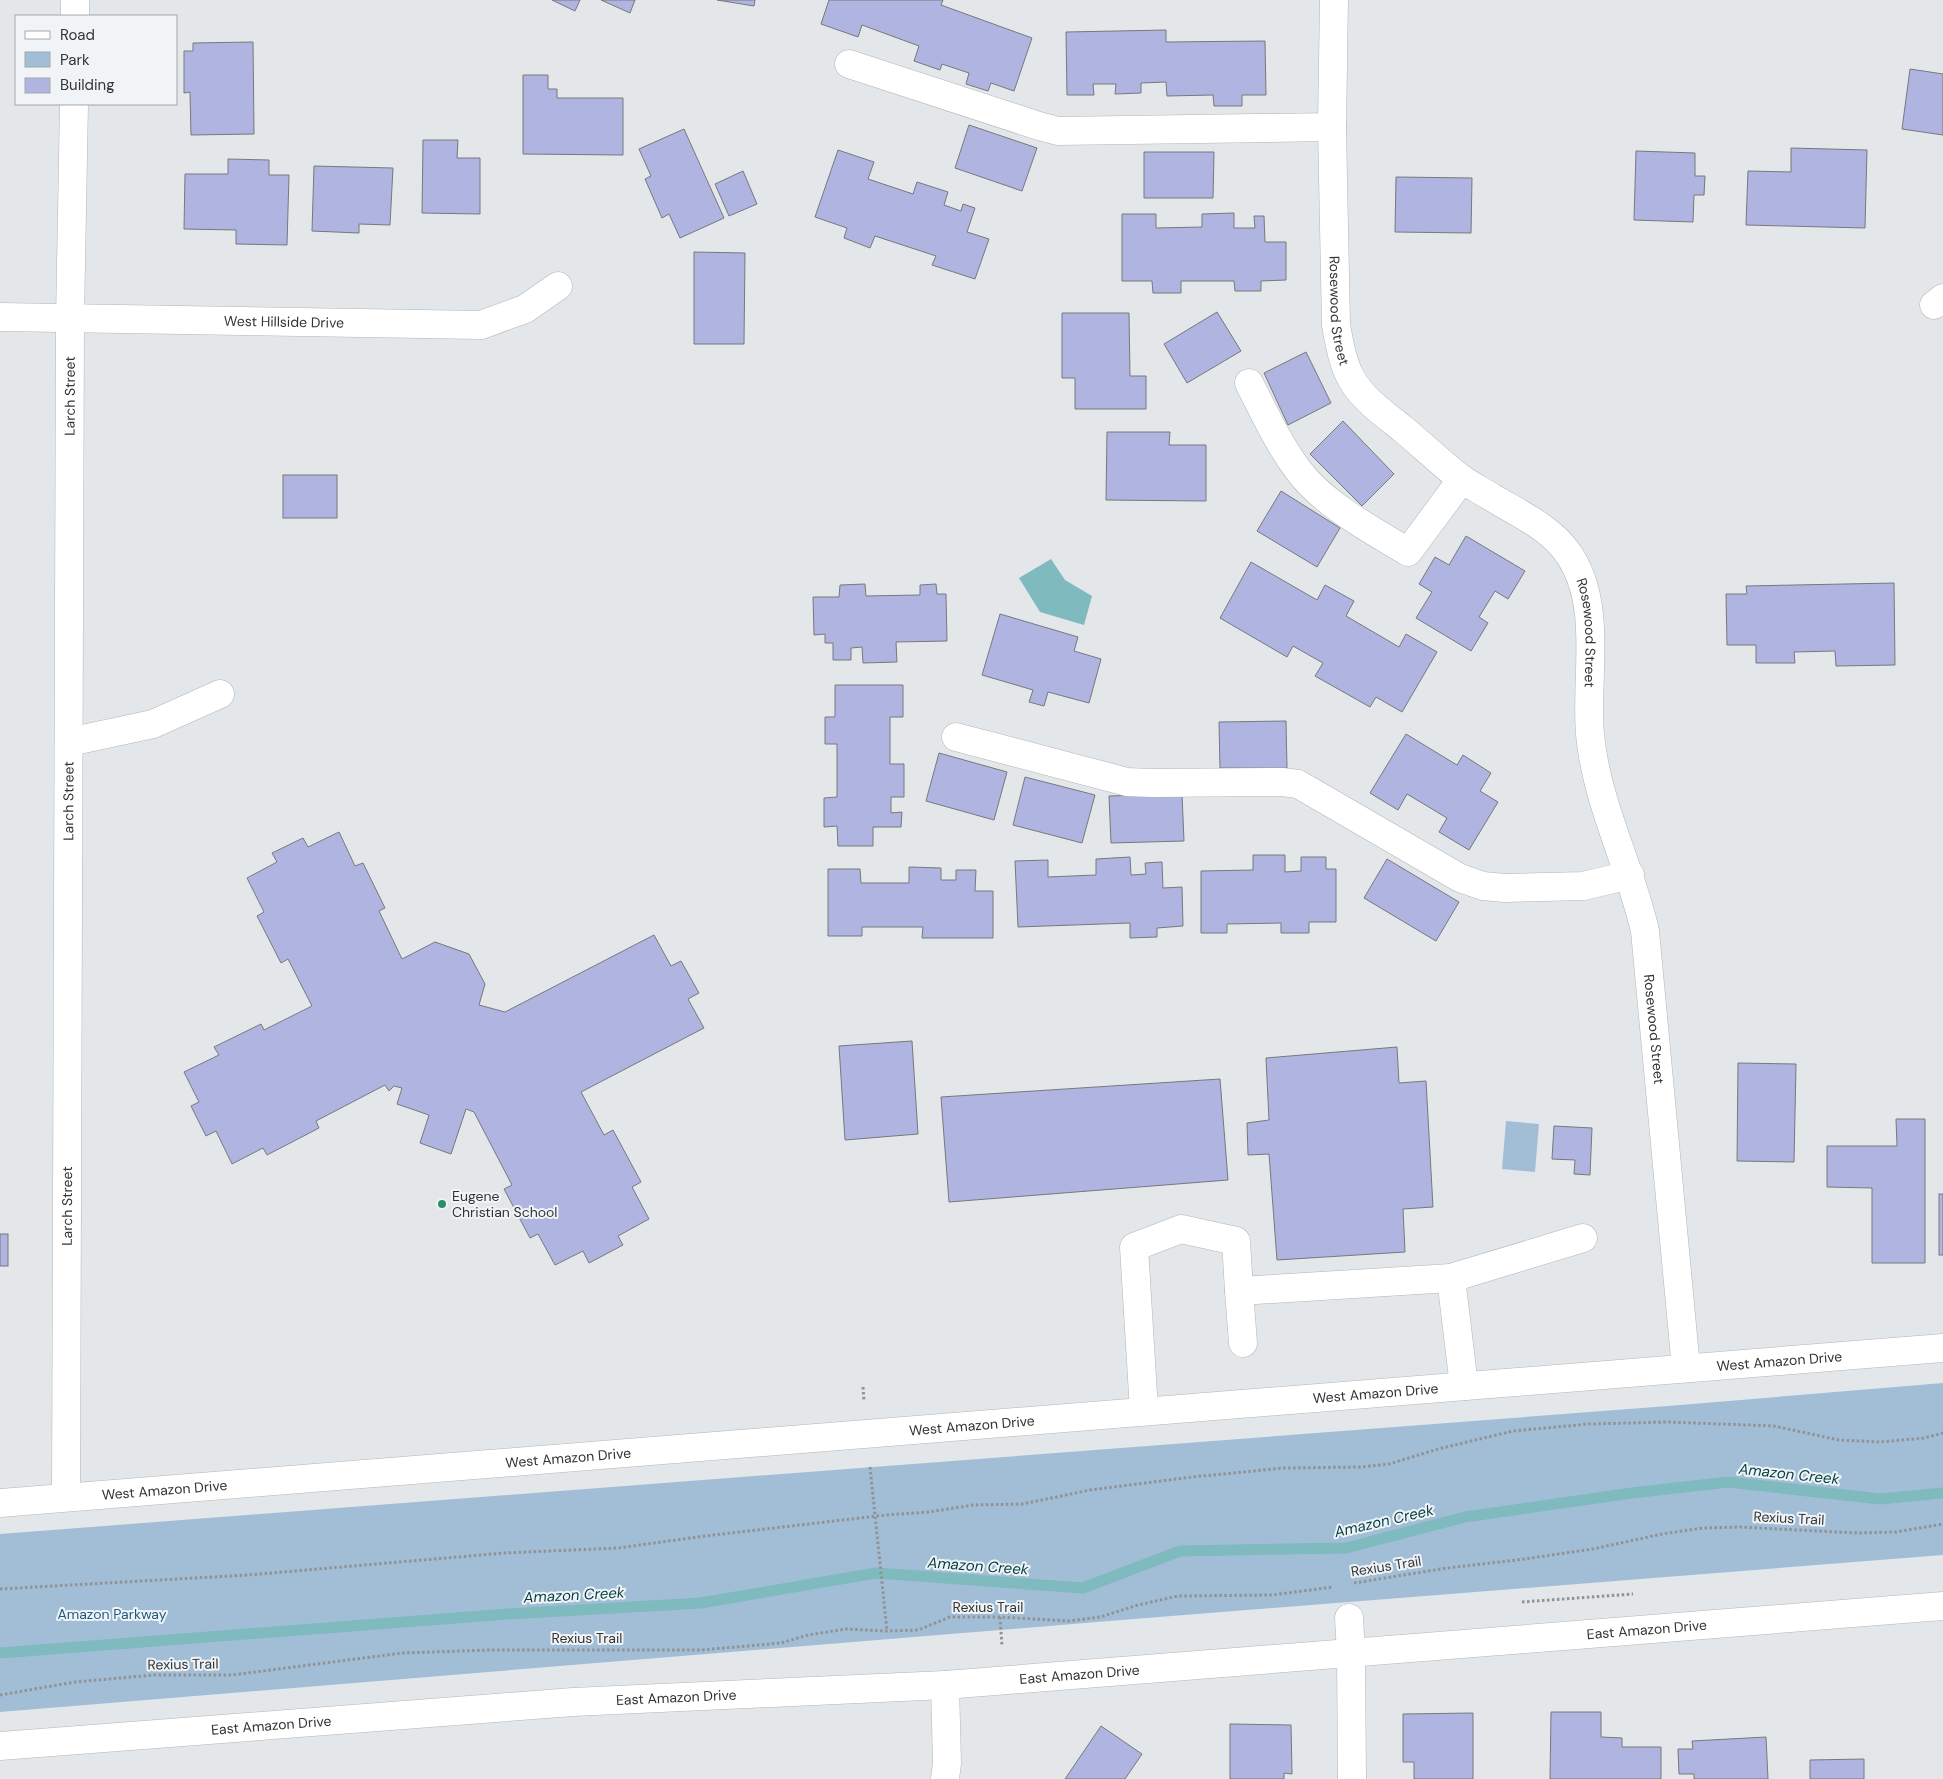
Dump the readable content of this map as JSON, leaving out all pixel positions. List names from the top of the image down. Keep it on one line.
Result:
{"streets":{"street":["Rosewood Street","West Hillside Drive","Larch Street","West Amazon Drive","East Amazon Drive"],"path":["Rexius Trail"]},"crossings":[["Rosewood Street","West Amazon Drive"],["West Hillside Drive","Larch Street"],["Larch Street","West Amazon Drive"]],"water":["Amazon Creek"],"parks":["Amazon Parkway"],"places":["Eugene Christian School"],"legend":["Road","Park","Building"]}
